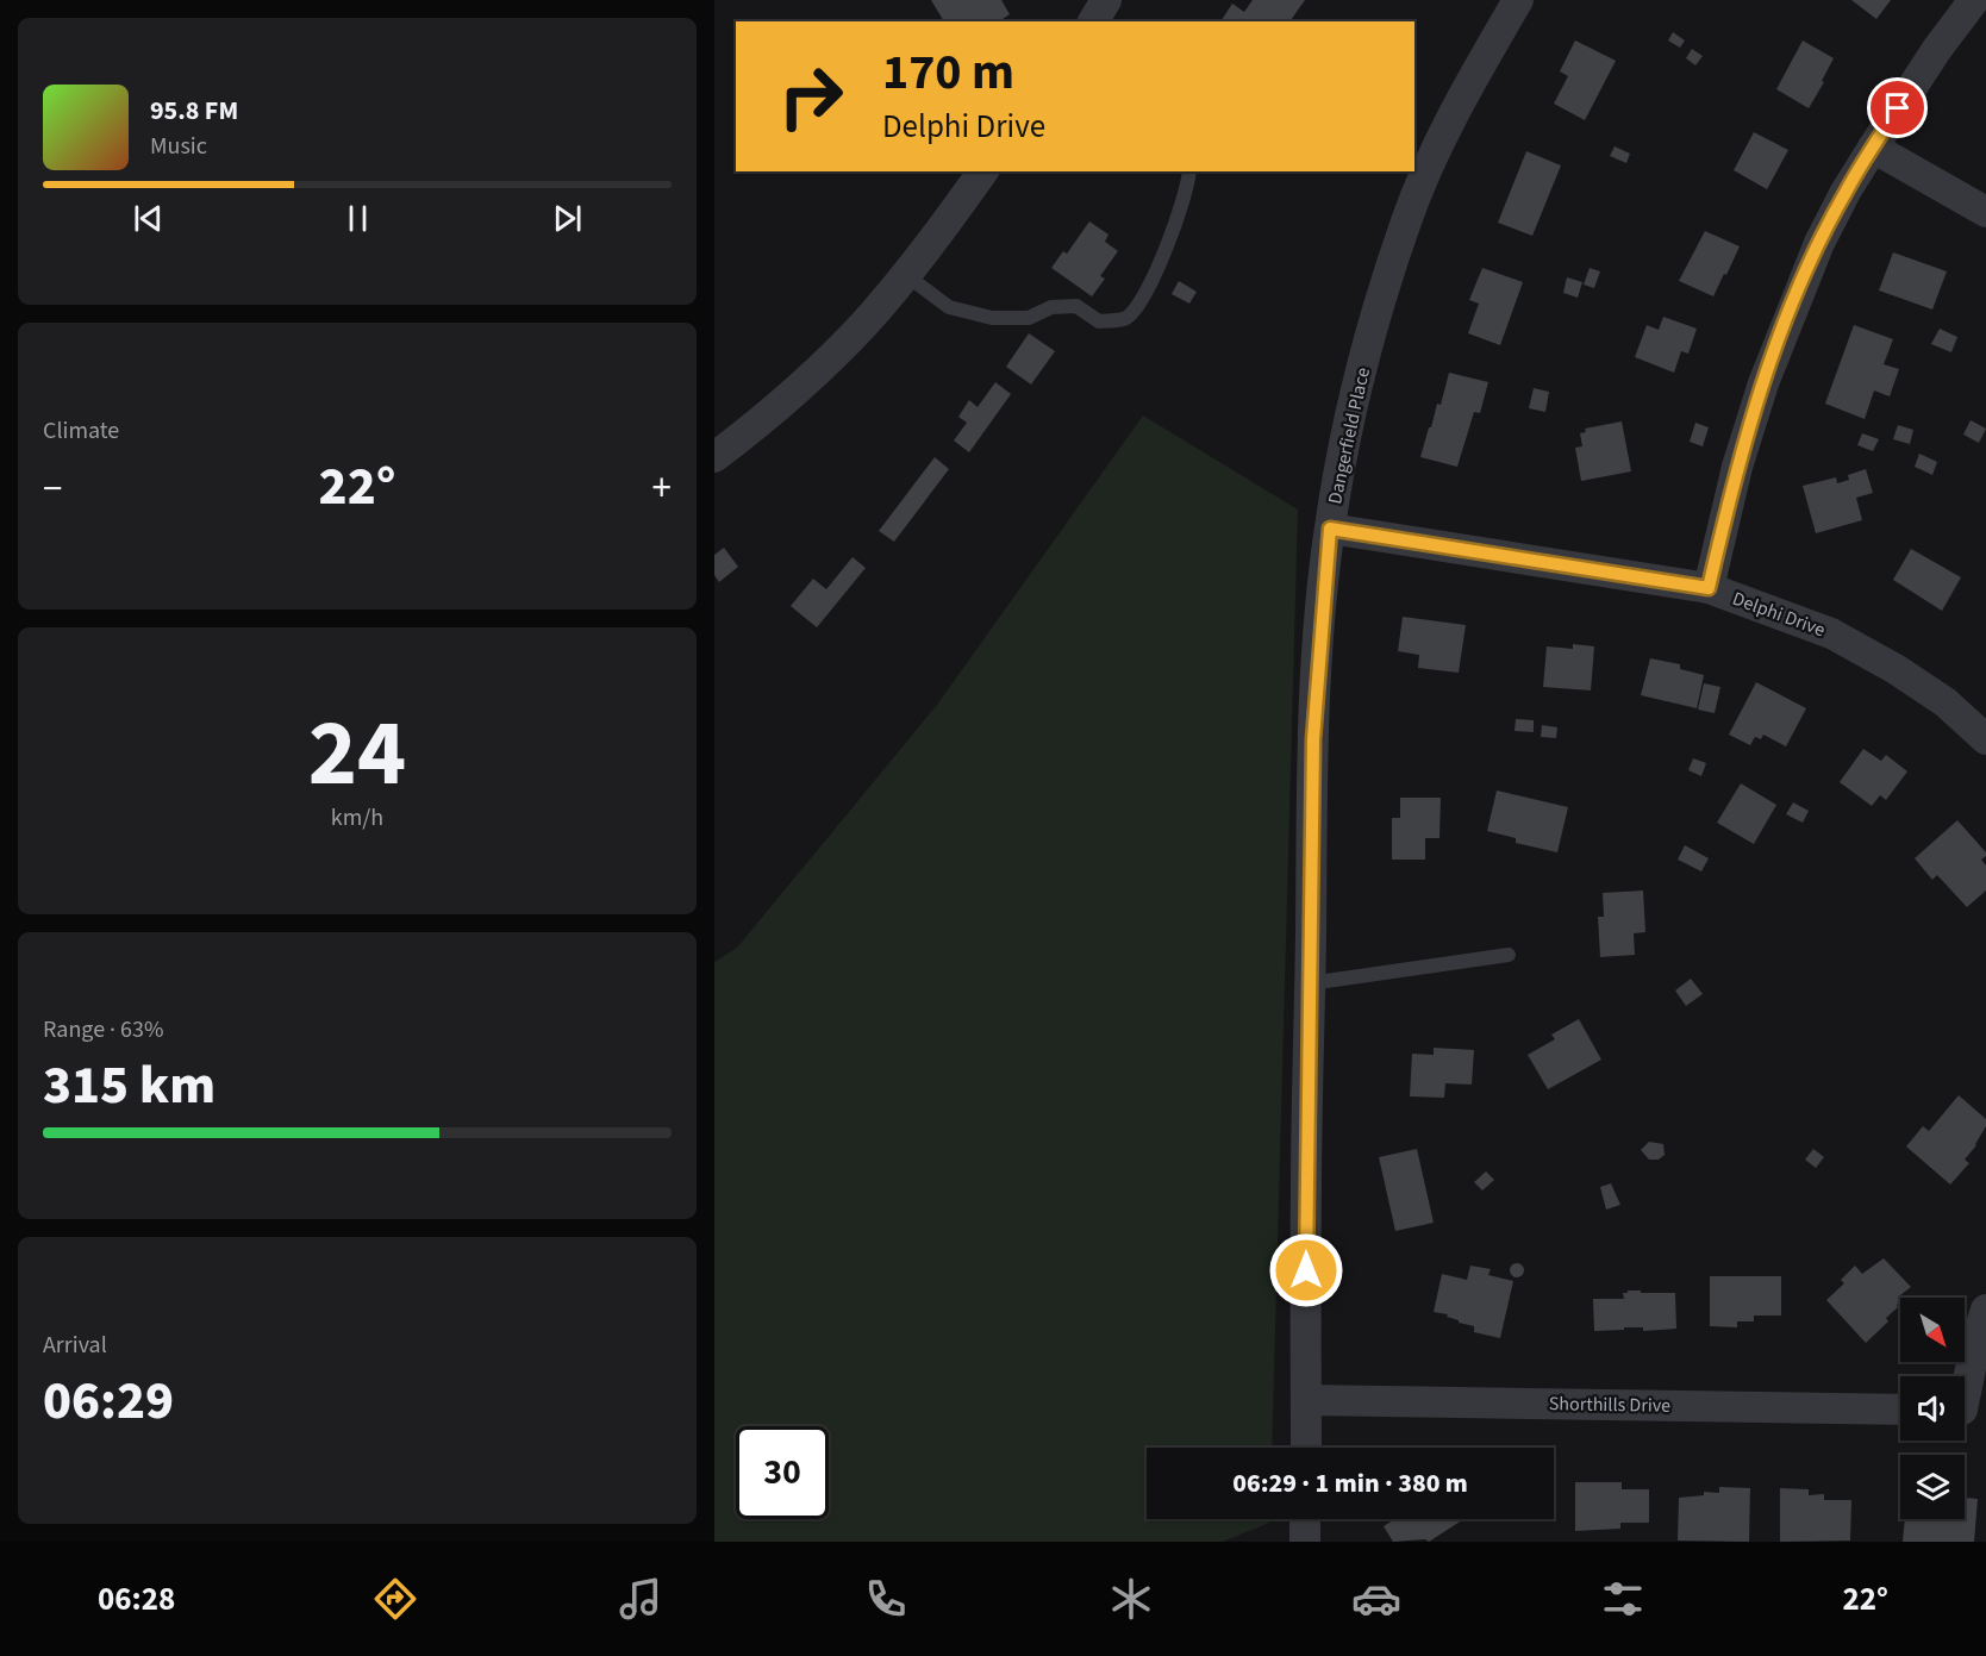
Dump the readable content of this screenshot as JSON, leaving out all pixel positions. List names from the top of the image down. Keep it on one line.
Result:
{"streets":{"street":["Dangerfield Place","Delphi Drive","Shorthills Drive"]},"crossings":[["Dangerfield Place","Delphi Drive"],["Dangerfield Place","Shorthills Drive"]],"north":"bottom right","page":{"turn":["170 m","Delphi Drive"],"song":["95.8 FM","Music"],"tile":["Climate",["24","km/h"],["Range · 63%","315 km"],["Arrival","06:29"]],"heat":["−","22°","+"],"limit":"30","trip":"06:29 · 1 min · 380 m","tabs":["06:28","22°"]}}
